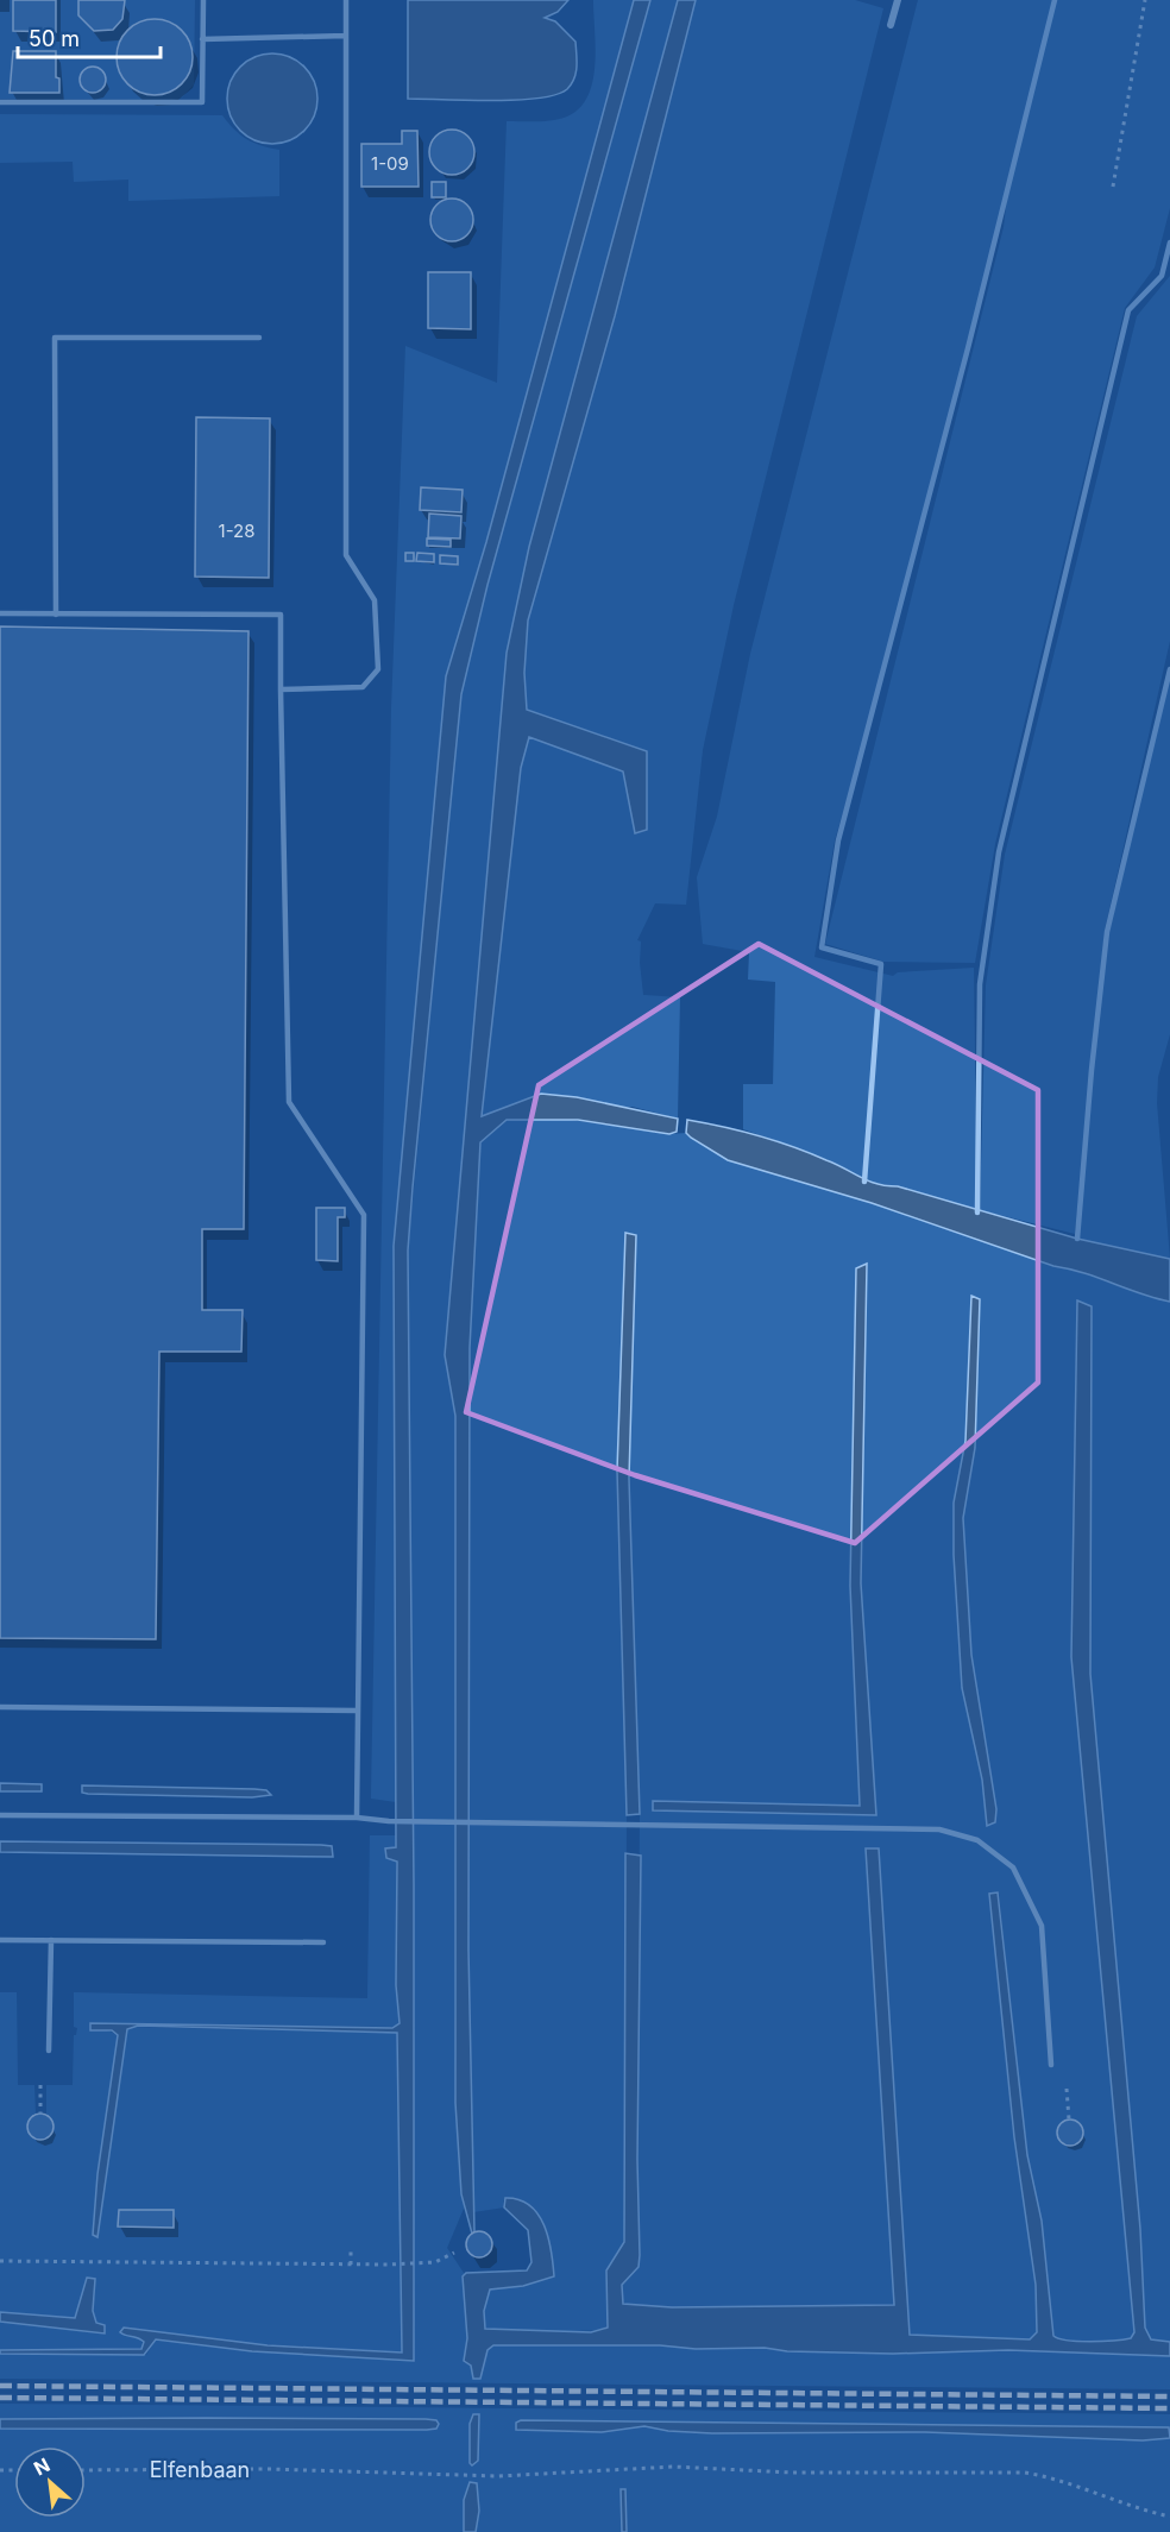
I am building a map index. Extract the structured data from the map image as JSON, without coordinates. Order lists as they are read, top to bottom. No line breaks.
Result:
{"parks":["Elfenbaan"],"house_numbers":["1-09","1-28"],"scale_bar":"50 m","north":"top left"}
